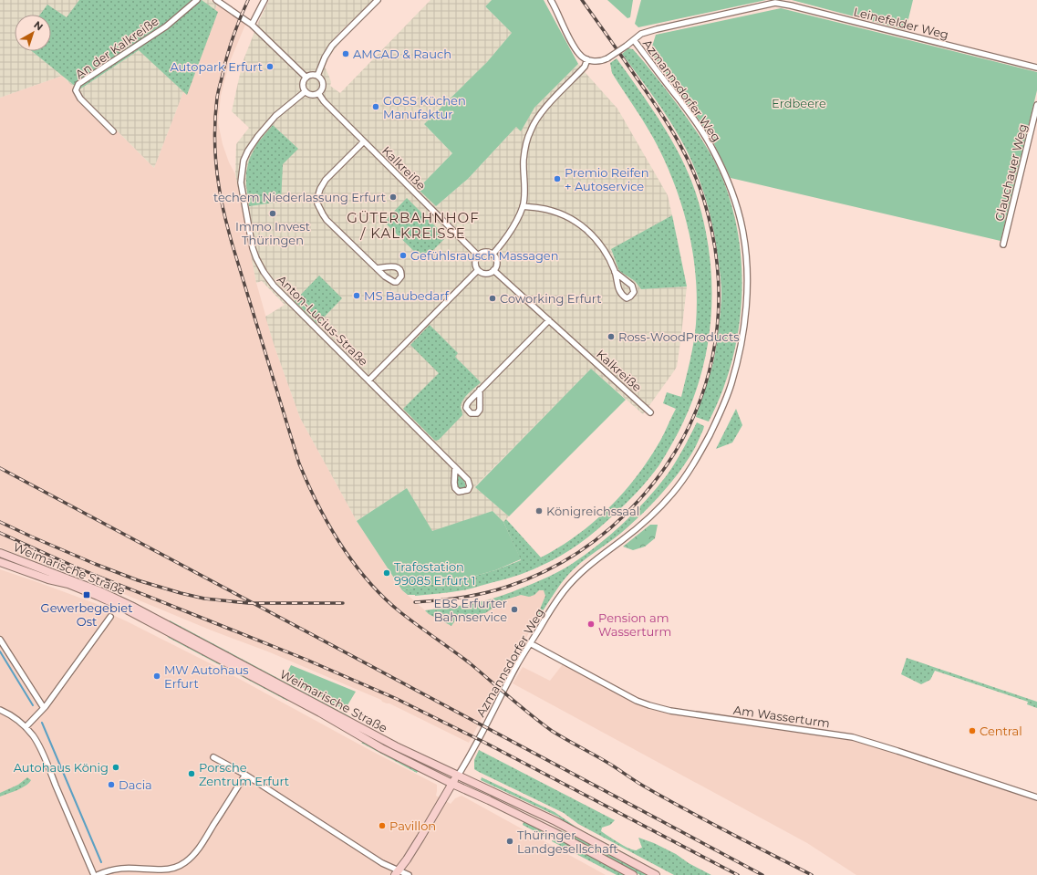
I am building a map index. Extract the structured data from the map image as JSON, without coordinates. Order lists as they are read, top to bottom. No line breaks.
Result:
{"streets":{"main road":["Weimarische Straße"],"street":["Leinefelder Weg","An der Kalkreiße","Azmannsdorfer Weg","Kalkreiße","Glauchauer Weg","Anton-Lucius-Straße","Am Wasserturm"]},"crossings":[["Leinefelder Weg","Azmannsdorfer Weg"],["Azmannsdorfer Weg","Weimarische Straße"],["Azmannsdorfer Weg","Am Wasserturm"],["Kalkreiße","Anton-Lucius-Straße"]],"districts":["GÜTERBAHNHOF / KALKREISSE"],"parks":["Erdbeere"],"places":{"other":["AMCAD & Rauch","Autopark Erfurt","GOSS Küchen Manufaktur","Premio Reifen + Autoservice","techem Niederlassung Erfurt","Immo Invest Thüringen","Gefühlsrausch Massagen","MS Baubedarf","Coworking Erfurt","Ross-WoodProducts","Königreichssaal","Trafostation 99085 Erfurt 1","EBS Erfurter Bahnservice","Pension am Wasserturm","MW Autohaus Erfurt","Central","Autohaus König","Porsche Zentrum Erfurt","Dacia","Pavillon","Thüringer Landgesellschaft"],"transit":["Gewerbegebiet Ost"]},"north":"top right"}
